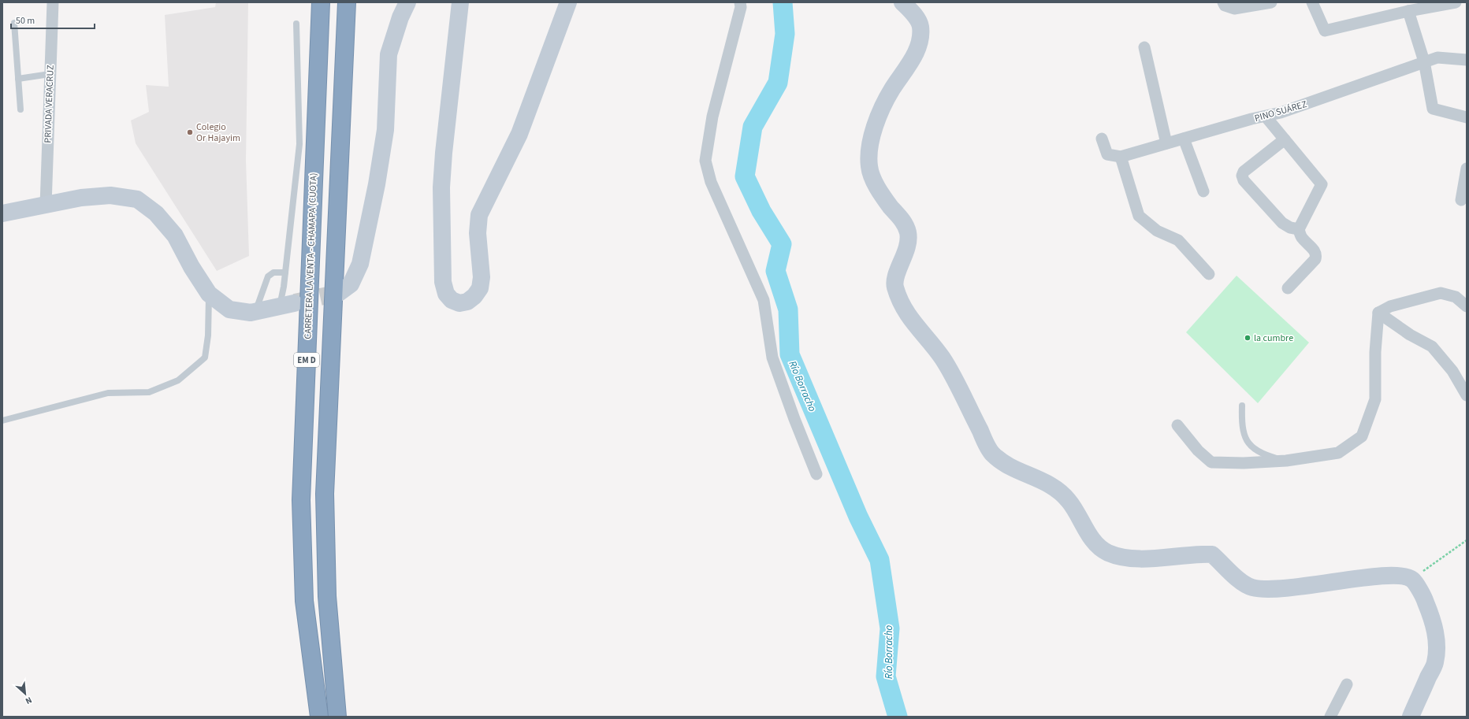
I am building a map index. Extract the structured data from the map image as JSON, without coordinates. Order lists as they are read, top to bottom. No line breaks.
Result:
{"streets":{"highway":["CARRETERA LA VENTA - CHAMAPA (CUOTA)","EM D"],"street":["PRIVADA VERACRUZ","PINO SUÁREZ"]},"water":["Río Borracho"],"places":["Colegio Or Hajayim","la cumbre"],"scale_bar":"50 m","north":"bottom right"}
